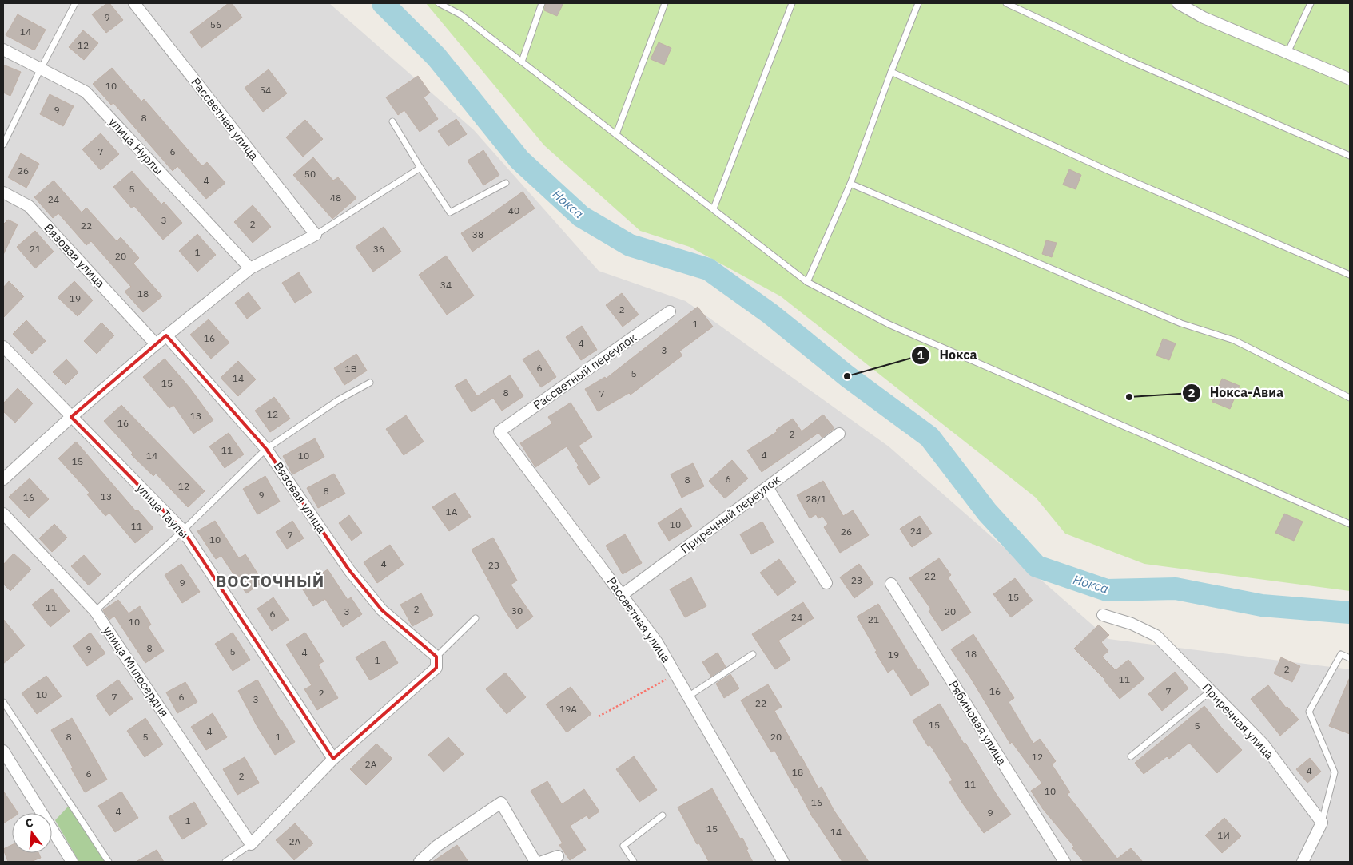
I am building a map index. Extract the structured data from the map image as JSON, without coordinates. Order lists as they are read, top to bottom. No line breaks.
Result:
{"streets":{"street":["Рассветная улица","улица Нурлы","Вязовая улица","Рассветный переулок","улица Таулы","Приречный переулок","улица Милосердия","Приречная улица","Рябиновая улица"]},"crossings":[["Рассветная улица","Рассветный переулок"],["Рассветная улица","Приречный переулок"]],"districts":["ВОСТОЧНЫЙ"],"water":["Нокса"],"places":["Нокса","Нокса-Авиа"],"house_numbers":["9","56","14","12","10","54","9","8","7","6","26","50","4","5","48","24","40","3","2","22","38","21","36","1","20","34","18","19","2","1","16","4","3","6","1В","5","14","15","8","7","12","13","16","2","11","4","14","10","15","6","8","12","8","9","13","16","28/1","1А","10","11","24","26","7","10","4","23","22","23","9","15","11","2","30","3","20","6","24","21","10","8","9","5","4","18","19","1","2","11","16","7","2","10","7","6","3","22","19А","15","5","4","8","5","1","20","12","2А","4","18","6","2","11","10","16","4","9","1","15","14","1И","2А"],"north":"top"}
